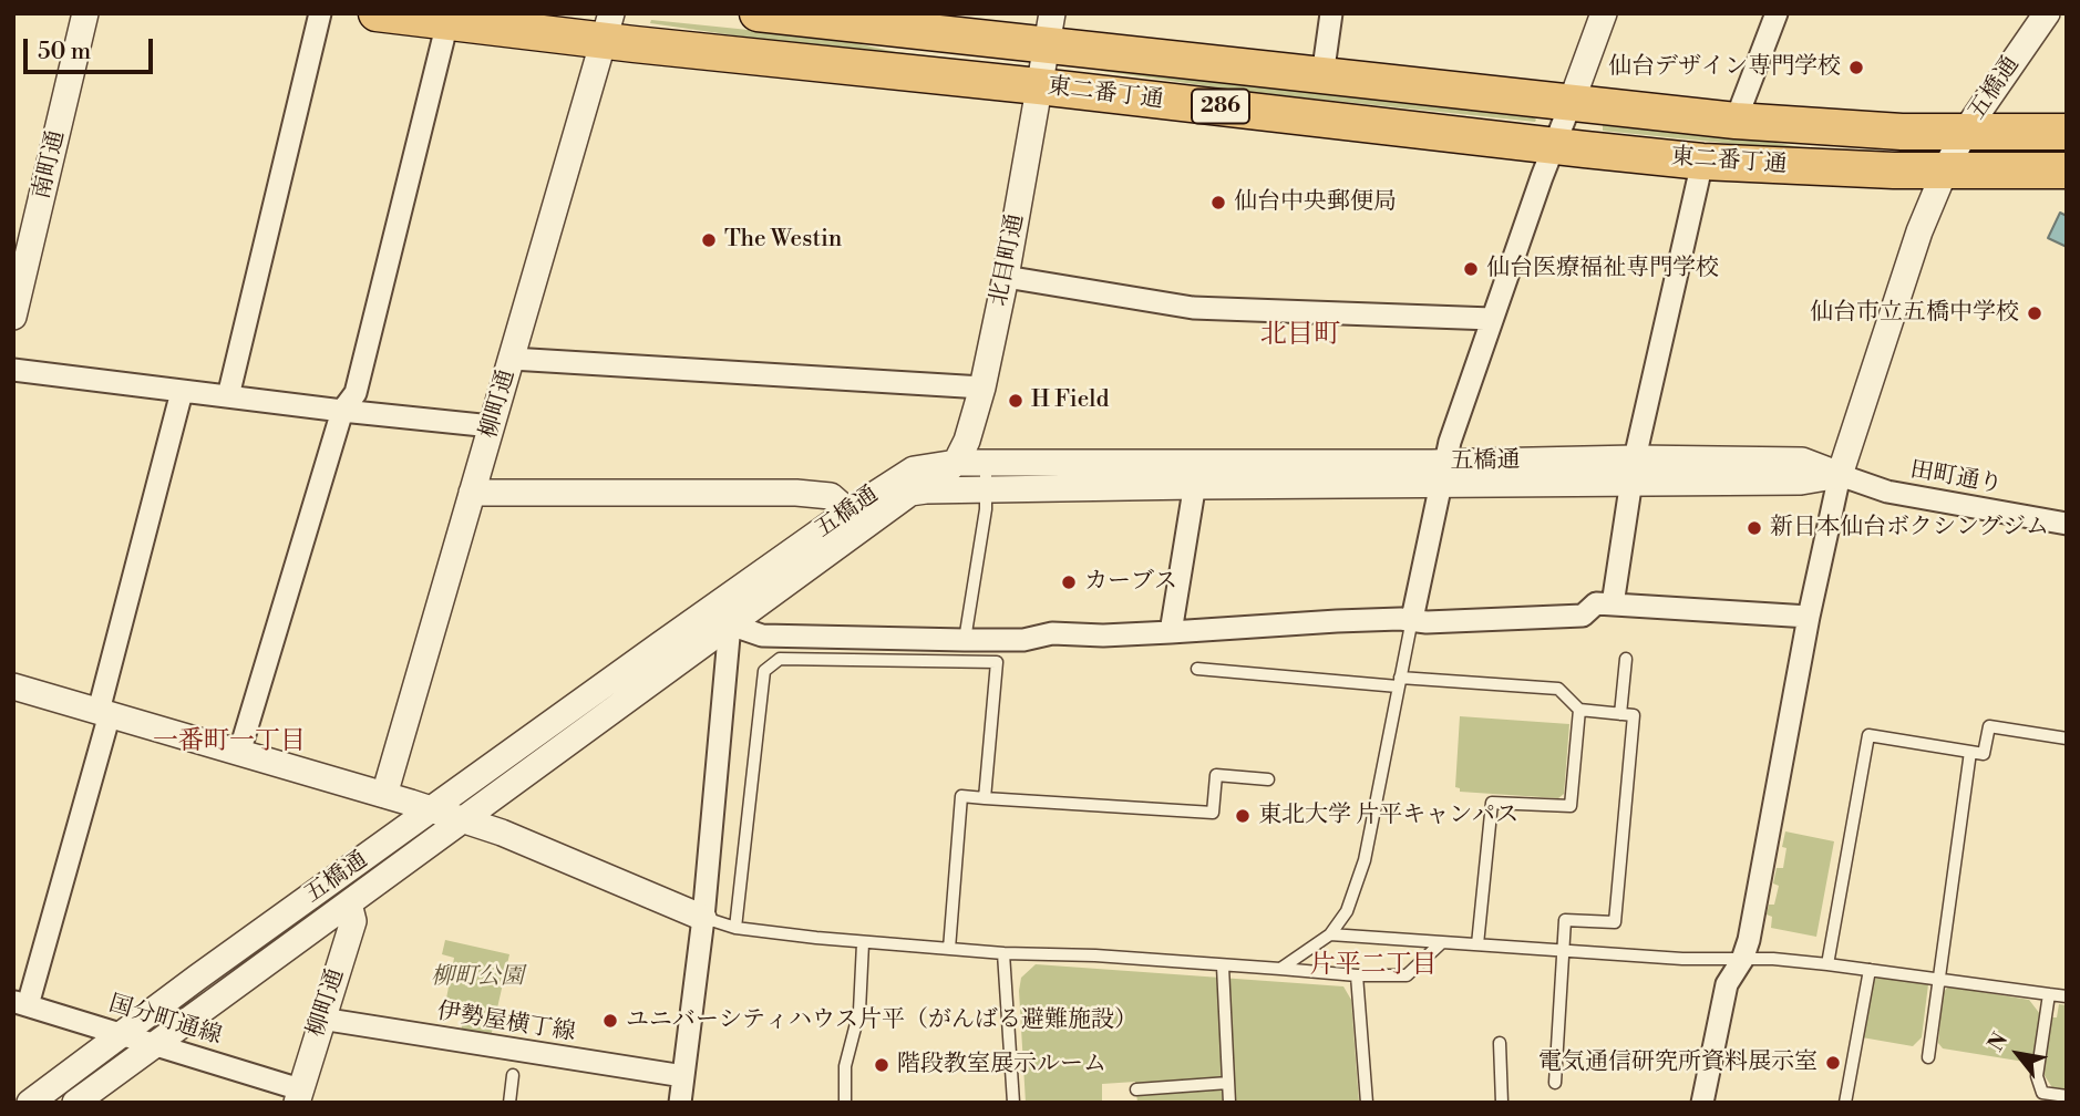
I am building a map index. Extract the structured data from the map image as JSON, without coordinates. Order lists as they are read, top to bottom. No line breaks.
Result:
{"streets":{"highway":["東二番丁通","286"],"street":["五橋通","南町通","北目町通","柳町通","田町通り","国分町通線","伊勢屋横丁線"]},"crossings":[["五橋通","東二番丁通"],["五橋通","北目町通"],["五橋通","柳町通"],["五橋通","田町通り"],["五橋通","国分町通線"],["東二番丁通","北目町通"],["東二番丁通","柳町通"],["柳町通","国分町通線"],["柳町通","伊勢屋横丁線"]],"districts":["北目町","一番町一丁目","片平二丁目"],"parks":["柳町公園"],"places":["仙台デザイン専門学校","仙台中央郵便局","The Westin","仙台医療福祉専門学校","仙台市立五橋中学校","H Field","新日本仙台ボクシングジム","カーブス","東北大学 片平キャンパス","ユニバーシティハウス片平（がんばる避難施設）","電気通信研究所資料展示室","階段教室展示ルーム"],"scale_bar":"50 m","north":"top left"}
